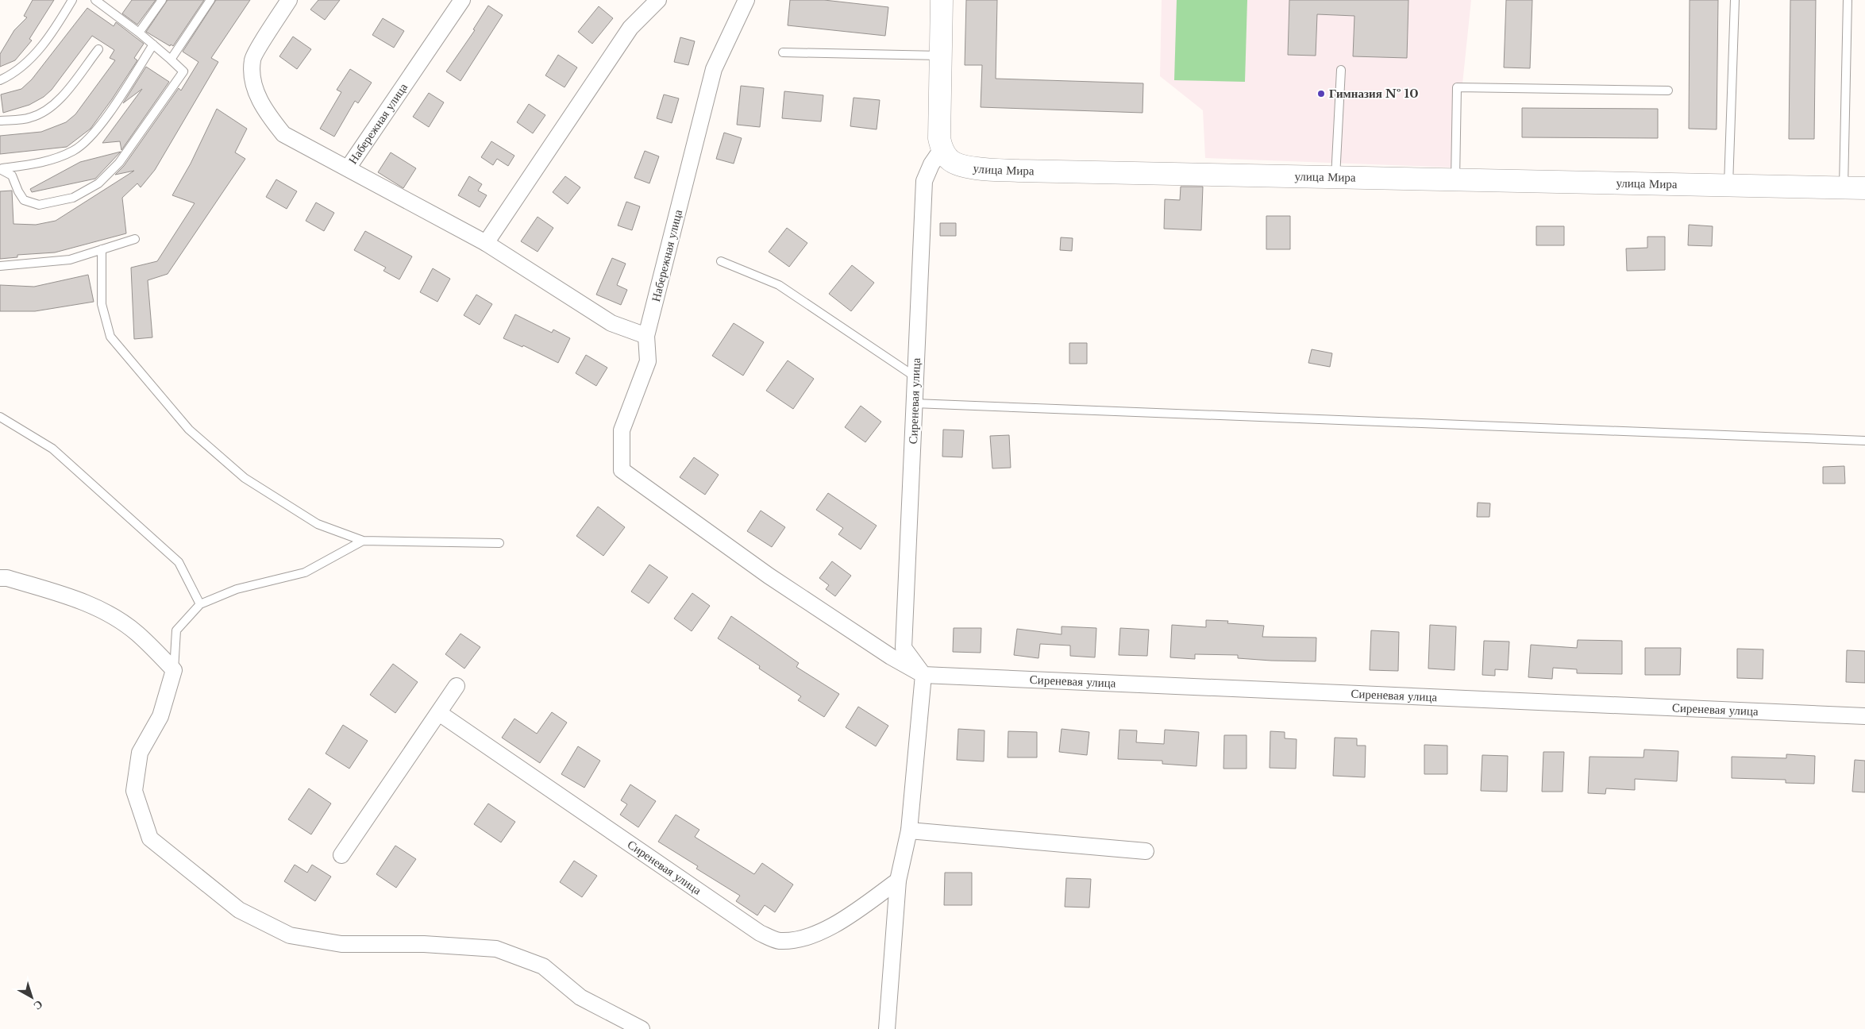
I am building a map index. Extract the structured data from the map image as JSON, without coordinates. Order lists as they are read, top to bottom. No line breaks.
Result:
{"streets":{"street":["Набережная улица","улица Мира","Сиреневая улица"]},"crossings":[["Набережная улица","Сиреневая улица"],["улица Мира","Сиреневая улица"]],"places":["Гимназия № 10"],"north":"bottom right"}
